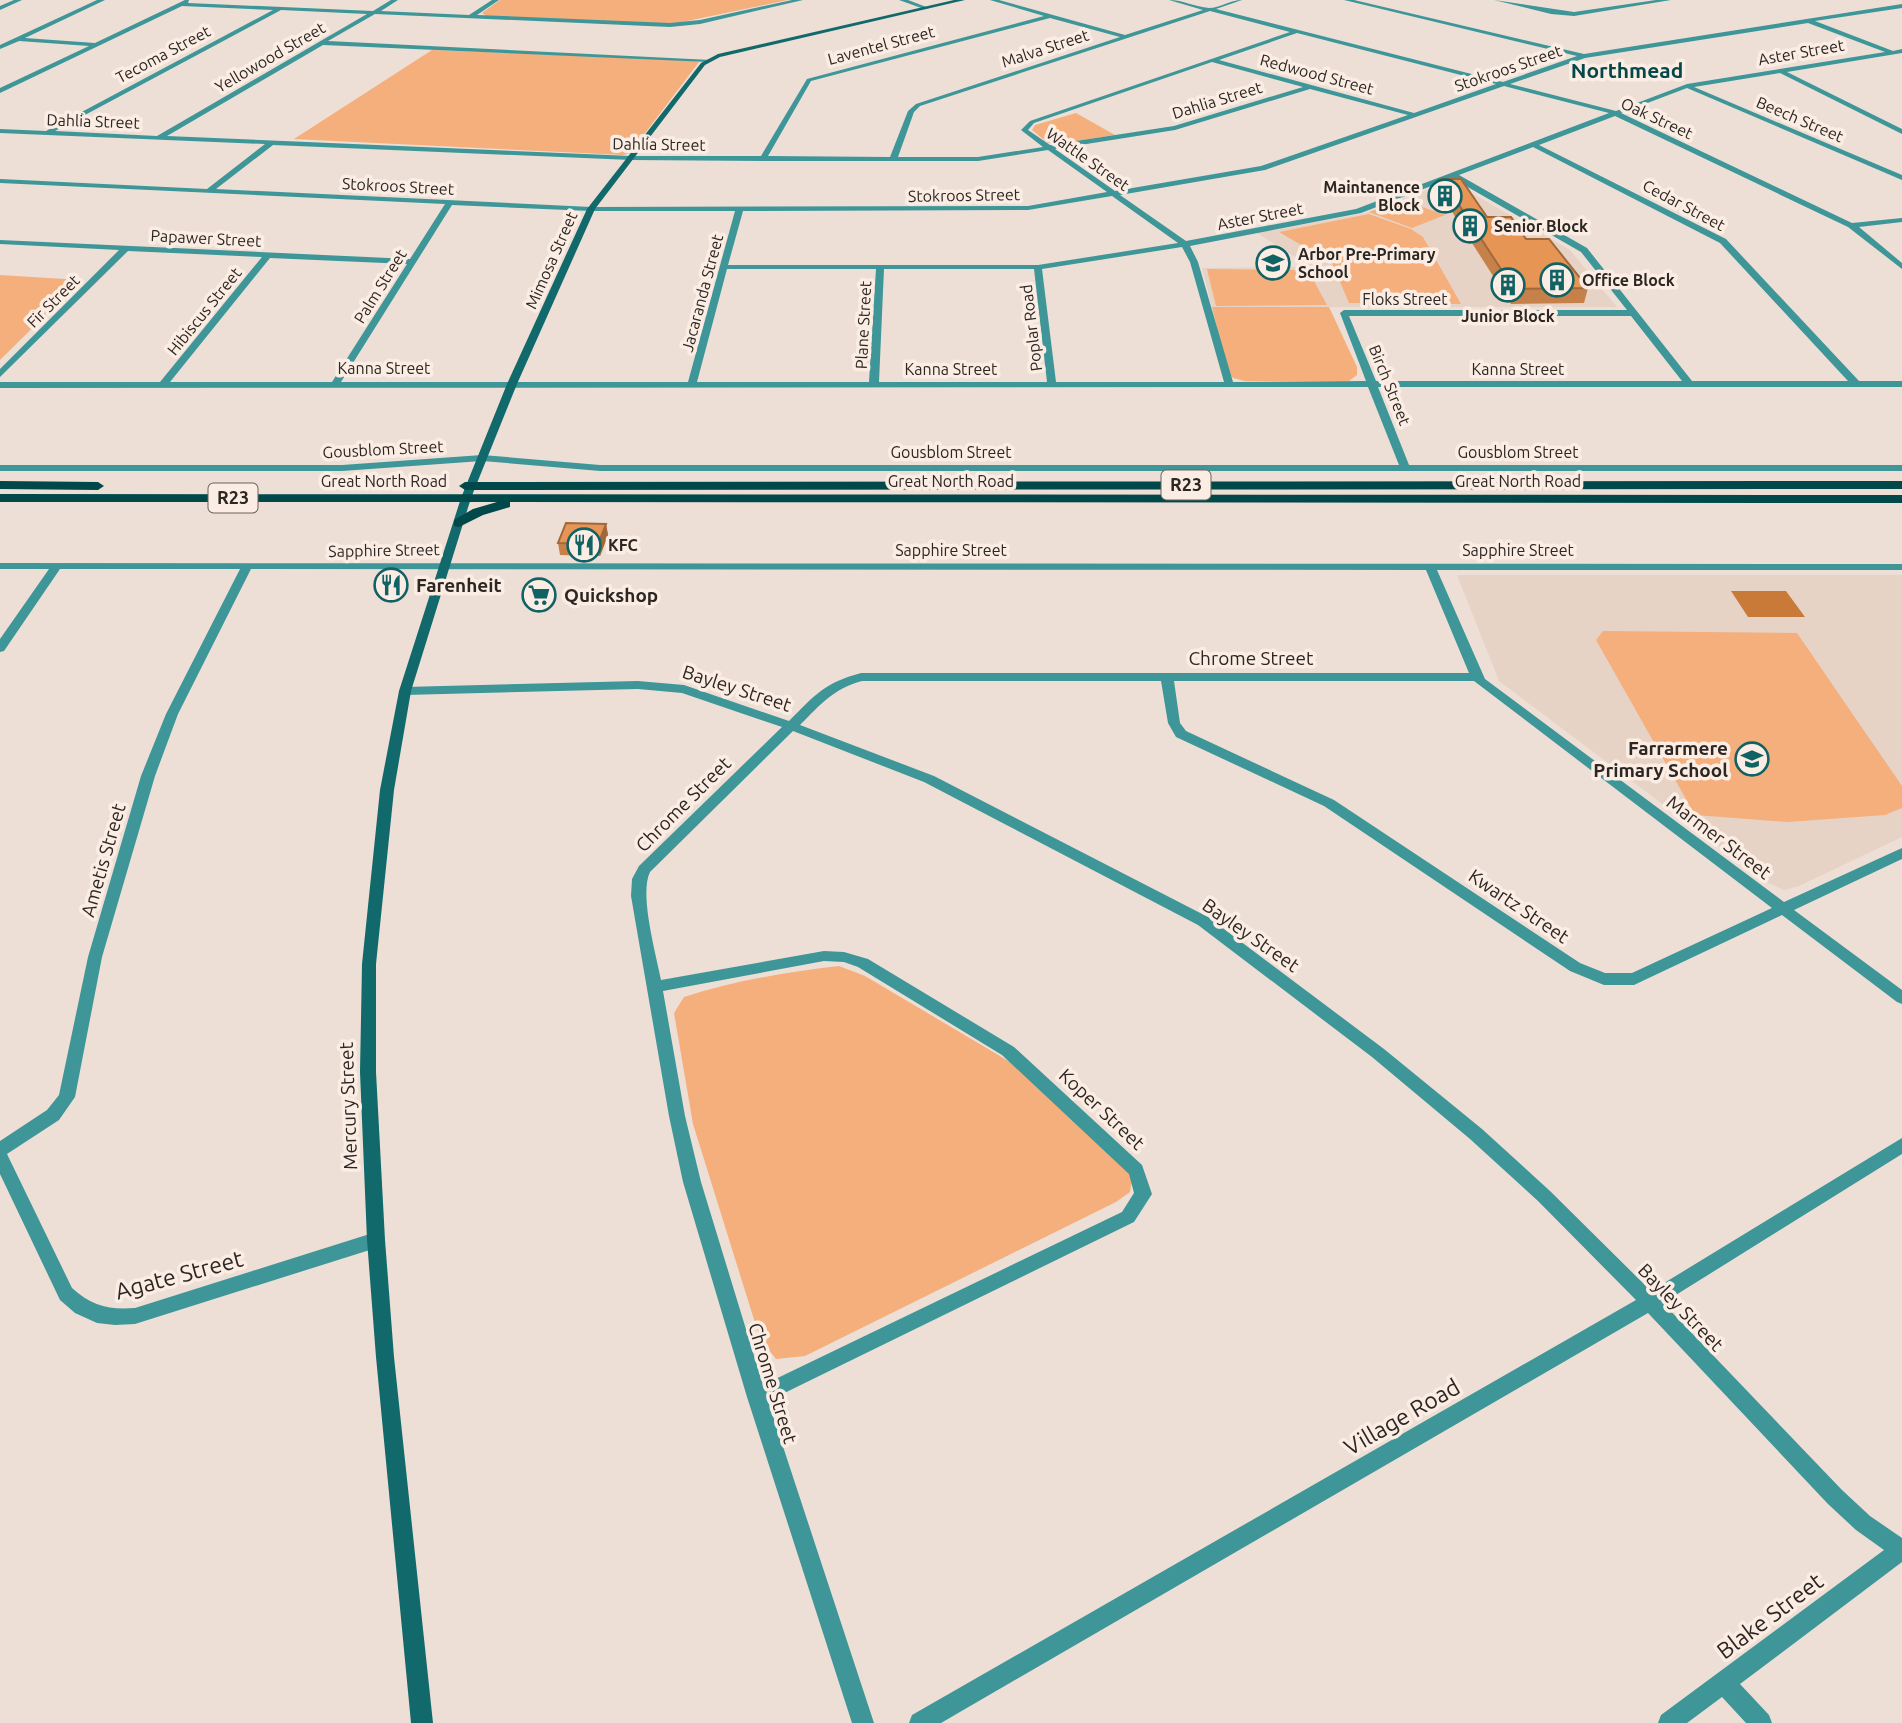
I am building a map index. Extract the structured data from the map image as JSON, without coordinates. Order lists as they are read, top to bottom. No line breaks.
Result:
{"streets":{"main road":["Great North Road","R23"],"street":["Laventel Street","Malva Street","Aster Street","Tecoma Street","Yellowood Street","Stokroos Street","Redwood Street","Dahlia Street","Oak Street","Beech Street","Wattle Street","Cedar Street","Papawer Street","Mimosa Street","Palm Street","Jacaranda Street","Floks Street","Fir Street","Hibiscus Street","Plane Street","Poplar Road","Kanna Street","Birch Street","Gousblom Street","Sapphire Street","Chrome Street","Bayley Street","Marmer Street","Ametis Street","Kwartz Street","Mercury Street","Koper Street","Agate Street","Village Road","Blake Street"]},"crossings":[["Laventel Street","Dahlia Street"],["Malva Street","Dahlia Street"],["Malva Street","Oak Street"],["Aster Street","Oak Street"],["Aster Street","Beech Street"],["Aster Street","Wattle Street"],["Aster Street","Cedar Street"],["Aster Street","Jacaranda Street"],["Aster Street","Plane Street"],["Aster Street","Poplar Road"],["Tecoma Street","Dahlia Street"],["Yellowood Street","Dahlia Street"],["Stokroos Street","Redwood Street"],["Stokroos Street","Oak Street"],["Stokroos Street","Wattle Street"],["Stokroos Street","Mimosa Street"],["Stokroos Street","Palm Street"],["Stokroos Street","Jacaranda Street"],["Redwood Street","Dahlia Street"],["Redwood Street","Wattle Street"],["Dahlia Street","Wattle Street"],["Dahlia Street","Mimosa Street"],["Oak Street","Wattle Street"],["Cedar Street","Kanna Street"],["Papawer Street","Palm Street"],["Papawer Street","Fir Street"],["Papawer Street","Hibiscus Street"],["Mimosa Street","Kanna Street"],["Mimosa Street","Gousblom Street"],["Mimosa Street","Great North Road"],["Mimosa Street","Mercury Street"],["Palm Street","Kanna Street"],["Jacaranda Street","Kanna Street"],["Floks Street","Birch Street"],["Hibiscus Street","Kanna Street"],["Plane Street","Kanna Street"],["Poplar Road","Kanna Street"],["Kanna Street","Birch Street"],["Birch Street","Gousblom Street"],["Great North Road","Mercury Street"],["Sapphire Street","Marmer Street"],["Sapphire Street","Ametis Street"],["Sapphire Street","Mercury Street"],["Chrome Street","Bayley Street"],["Chrome Street","Marmer Street"],["Chrome Street","Kwartz Street"],["Chrome Street","Koper Street"],["Bayley Street","Mercury Street"],["Bayley Street","Village Road"],["Bayley Street","Blake Street"],["Marmer Street","Kwartz Street"],["Mercury Street","Agate Street"]],"districts":["Northmead"],"places":{"building":["Maintanence Block","Senior Block","Office Block","Junior Block"],"school or university":["Arbor Pre-Primary School","Farrarmere Primary School"],"restaurant":["KFC","Farenheit"],"supermarket":["Quickshop"]}}
